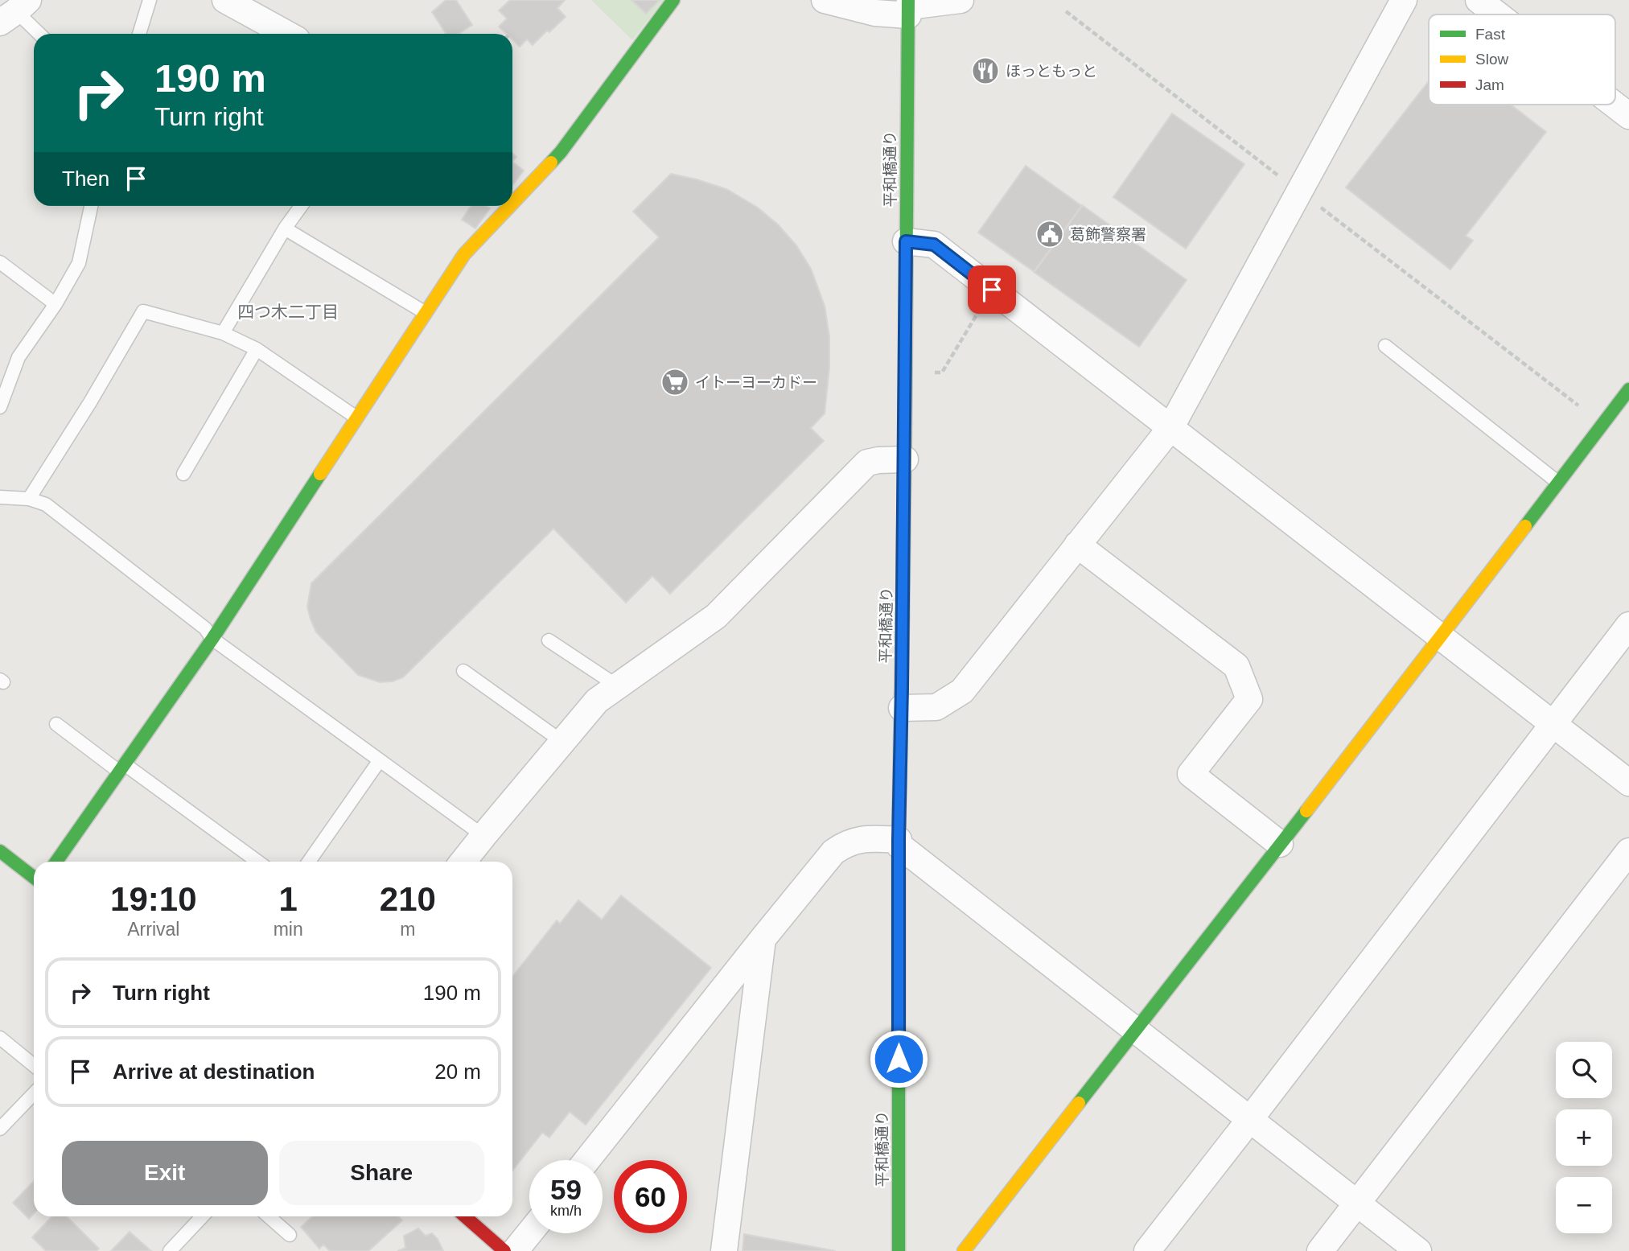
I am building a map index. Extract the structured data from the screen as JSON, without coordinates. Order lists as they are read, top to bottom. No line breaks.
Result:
{"streets":{"street":["平和橋通り"]},"districts":["四つ木二丁目"],"places":{"restaurant":["ほっともっと"],"public building":["葛飾警察署"],"supermarket":["イトーヨーカドー"]},"legend":["Fast","Slow","Jam"],"page":{"turn":["190 m","Turn right"],"then":"Then","eta":["19:10","Arrival","1","min","210","m"],"list":[{"name":"Turn right","value":"190 m"},{"name":"Arrive at destination","value":"20 m"}],"map_buttons":["+","−"],"buttons":["Exit","Share"],"speed":"59 km/h","limit":"60"}}
